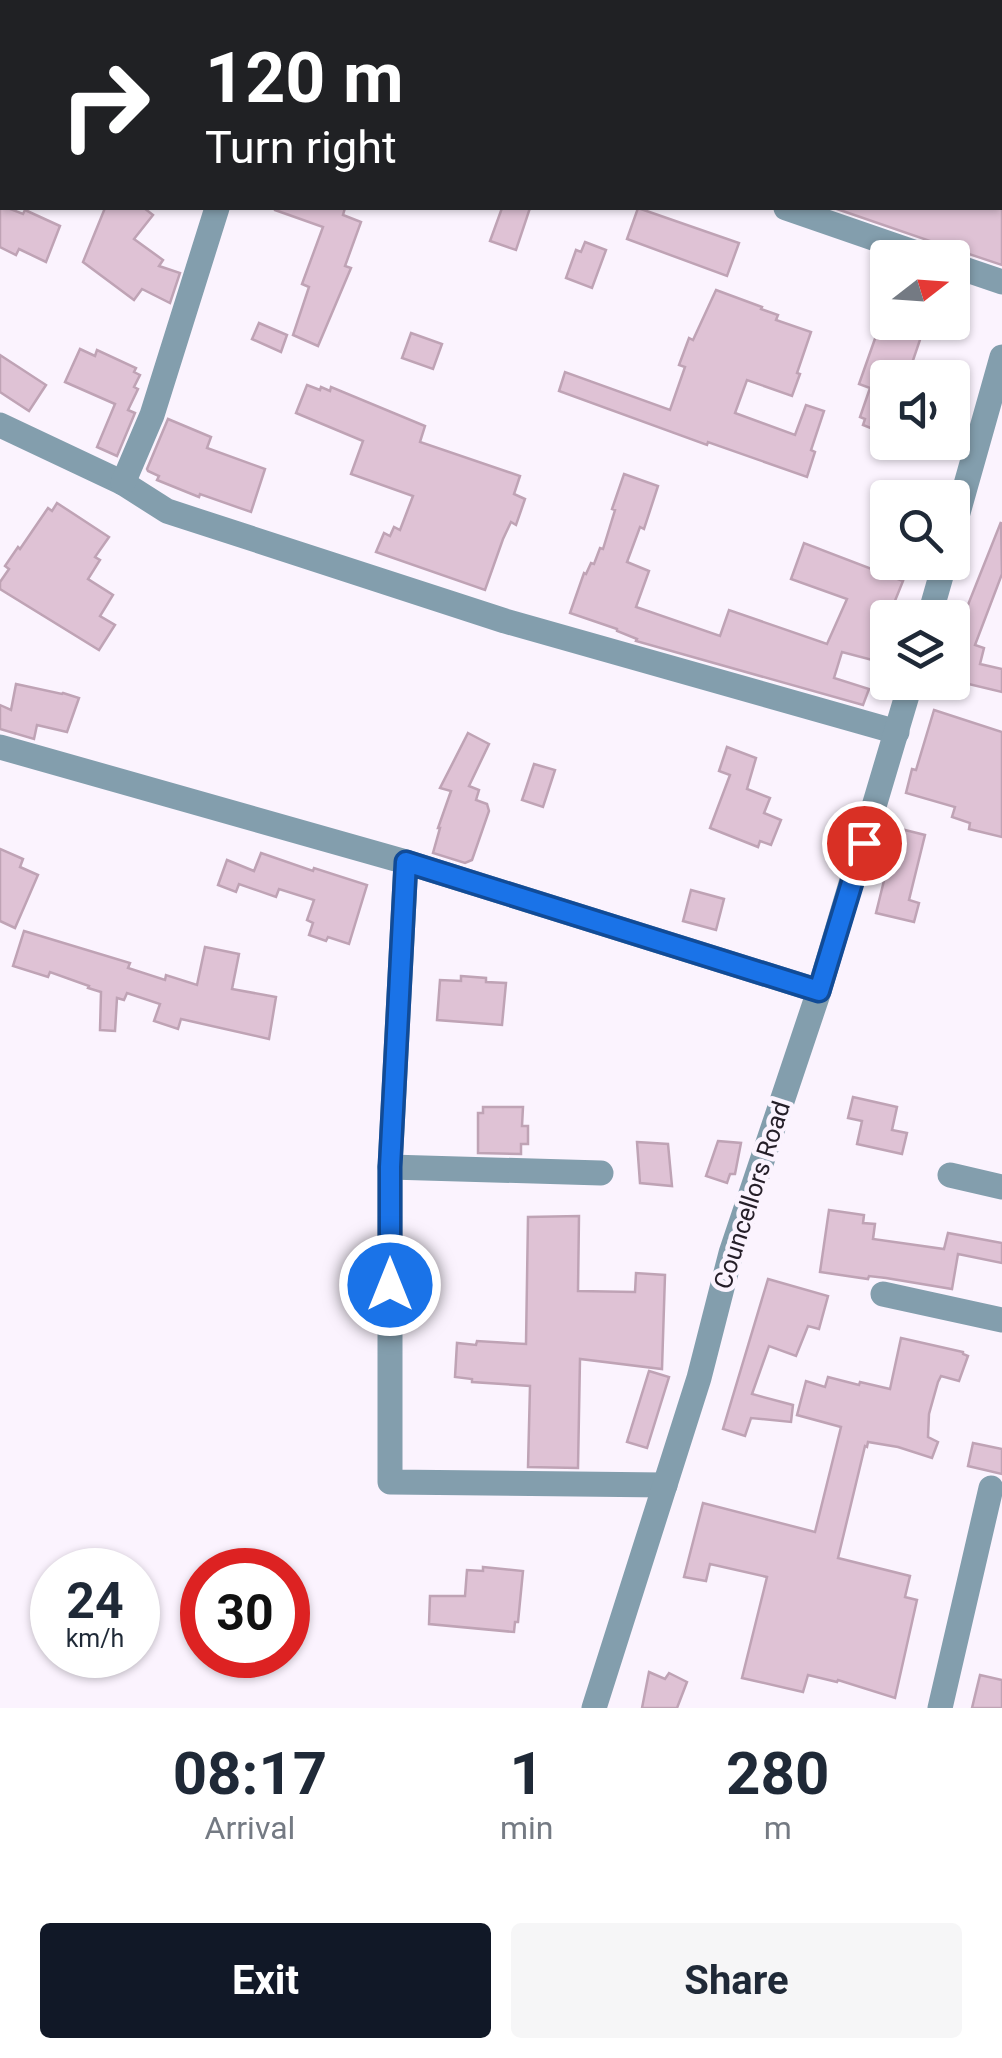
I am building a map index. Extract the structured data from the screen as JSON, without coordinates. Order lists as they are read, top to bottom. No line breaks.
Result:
{"streets":{"street":["Councellors Road"]},"north":"right","page":{"turn":["120 m","Turn right"],"speed":"24 km/h","limit":"30","eta":["08:17","Arrival","1","min","280","m"],"buttons":["Exit","Share"]}}
